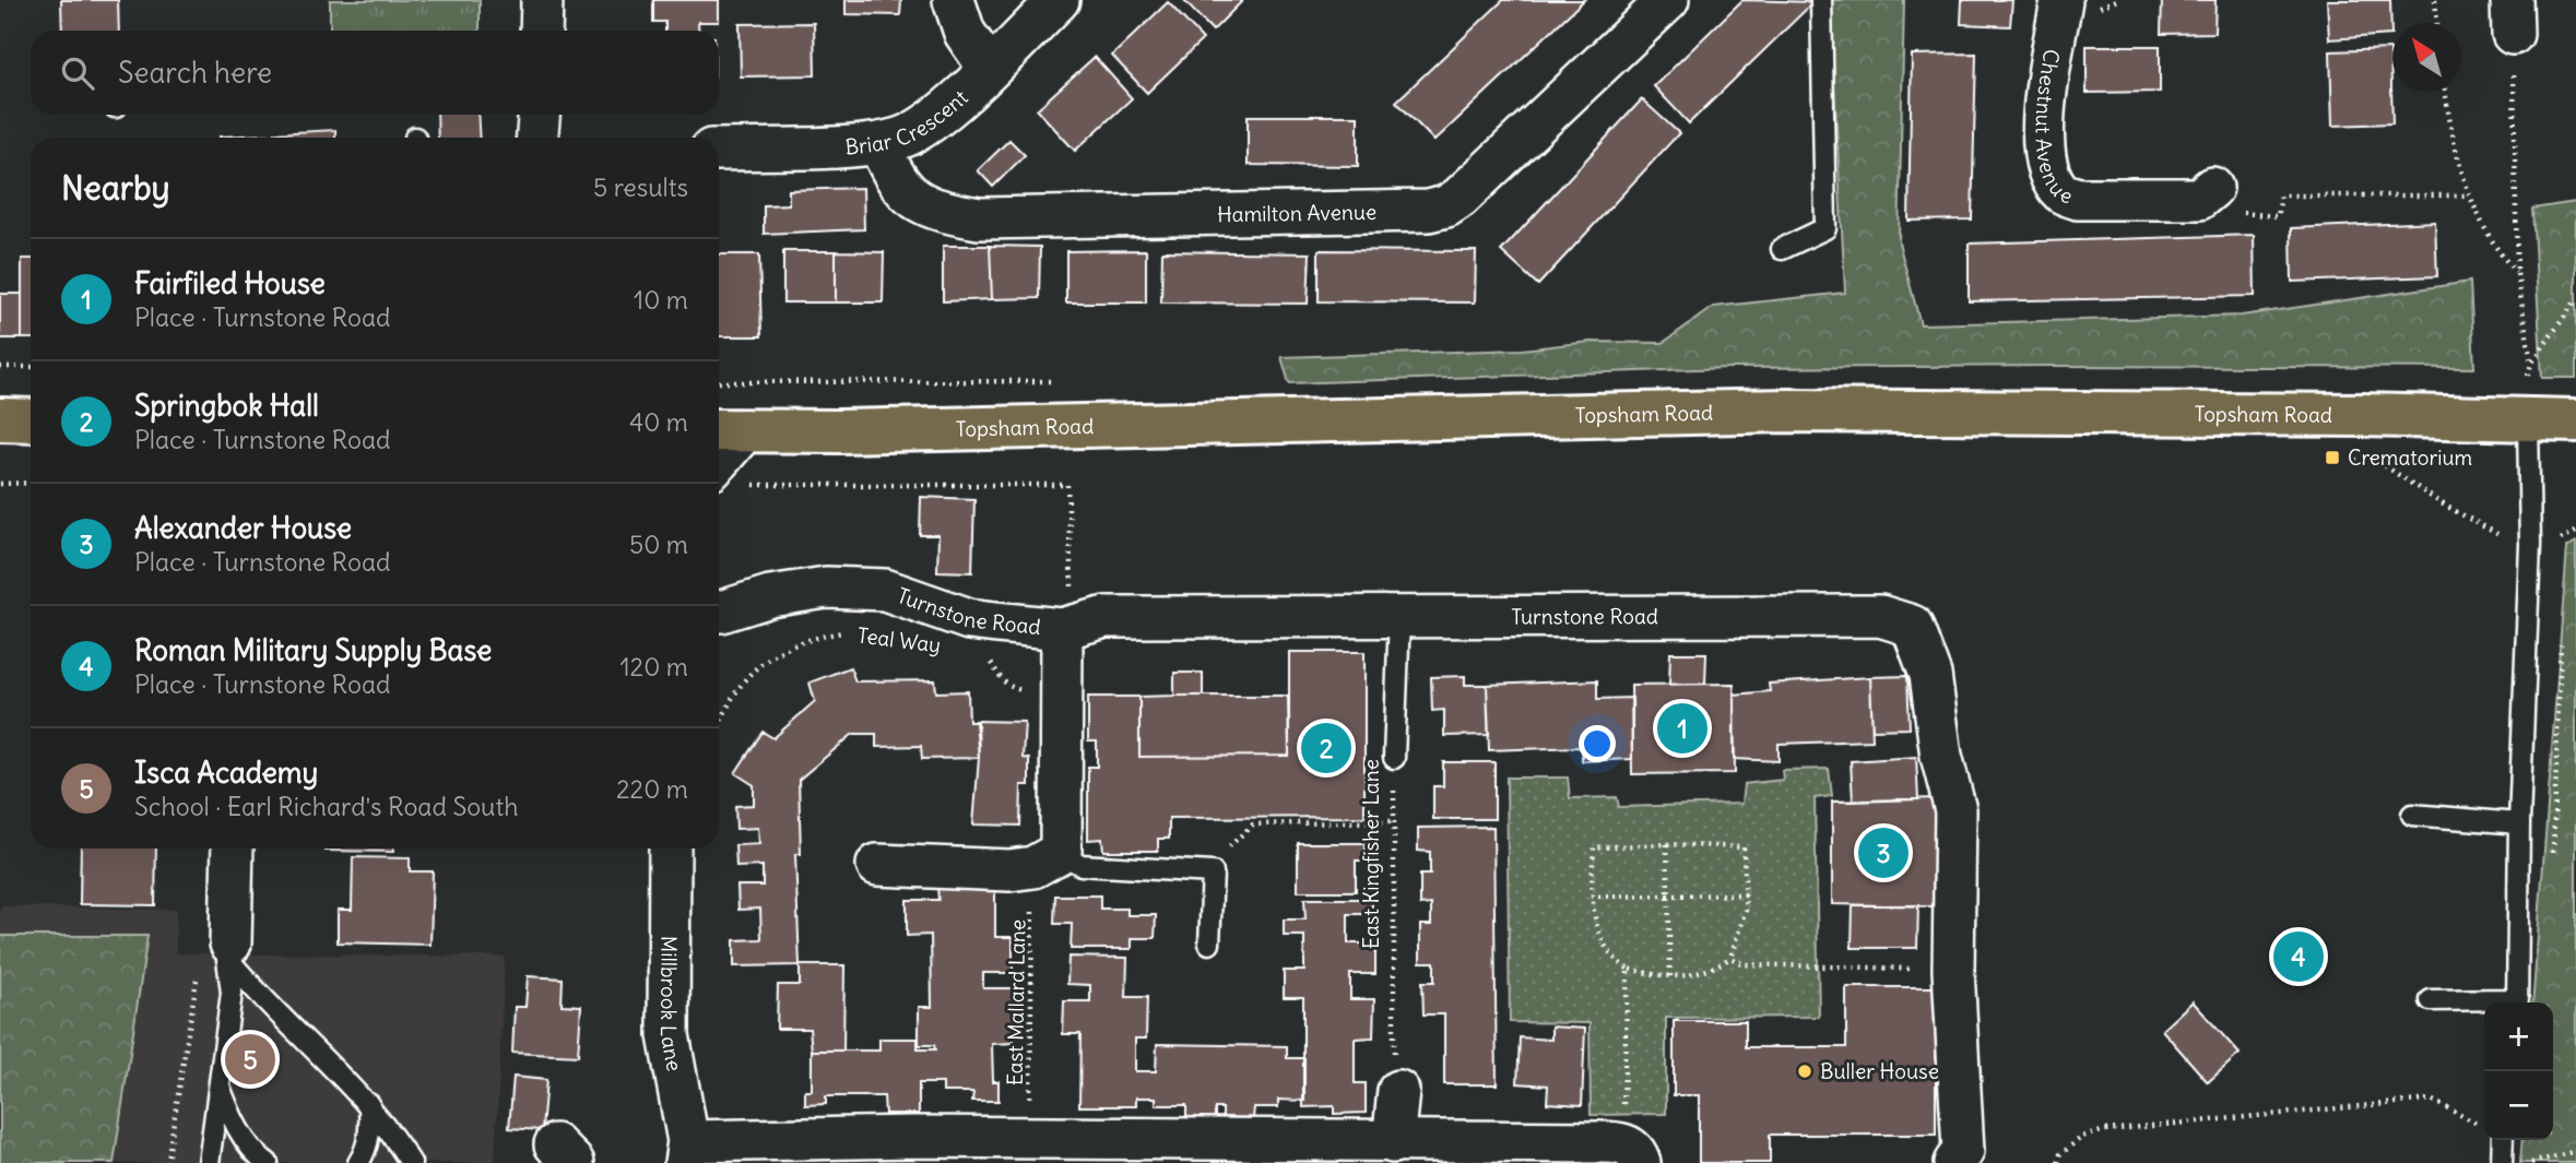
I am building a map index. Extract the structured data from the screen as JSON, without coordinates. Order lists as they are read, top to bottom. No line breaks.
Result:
{"streets":{"main road":["Topsham Road"],"street":["Briar Crescent","Chestnut Avenue","Hamilton Avenue","Turnstone Road","Millbrook Lane"],"lane":["East Kingfisher Lane"],"path":["Teal Way","East Mallard Lane"]},"crossings":[["Briar Crescent","Hamilton Avenue"],["Turnstone Road","East Kingfisher Lane"]],"places":{"transit":["Crematorium"],"other":["Buller House"]},"north":"top left","page":{"search":"Search here","heading":["Nearby","5 results"],"list":[{"mark":"1","name":"Fairfiled House","note":"Place · Turnstone Road","value":"10 m"},{"mark":"2","name":"Springbok Hall","note":"Place · Turnstone Road","value":"40 m"},{"mark":"3","name":"Alexander House","note":"Place · Turnstone Road","value":"50 m"},{"mark":"4","name":"Roman Military Supply Base","note":"Place · Turnstone Road","value":"120 m"},{"mark":"5","name":"Isca Academy","note":"School · Earl Richard's Road South","value":"220 m"}],"pins":["1","2","3","4","5"],"map_buttons":["+","−"]}}
